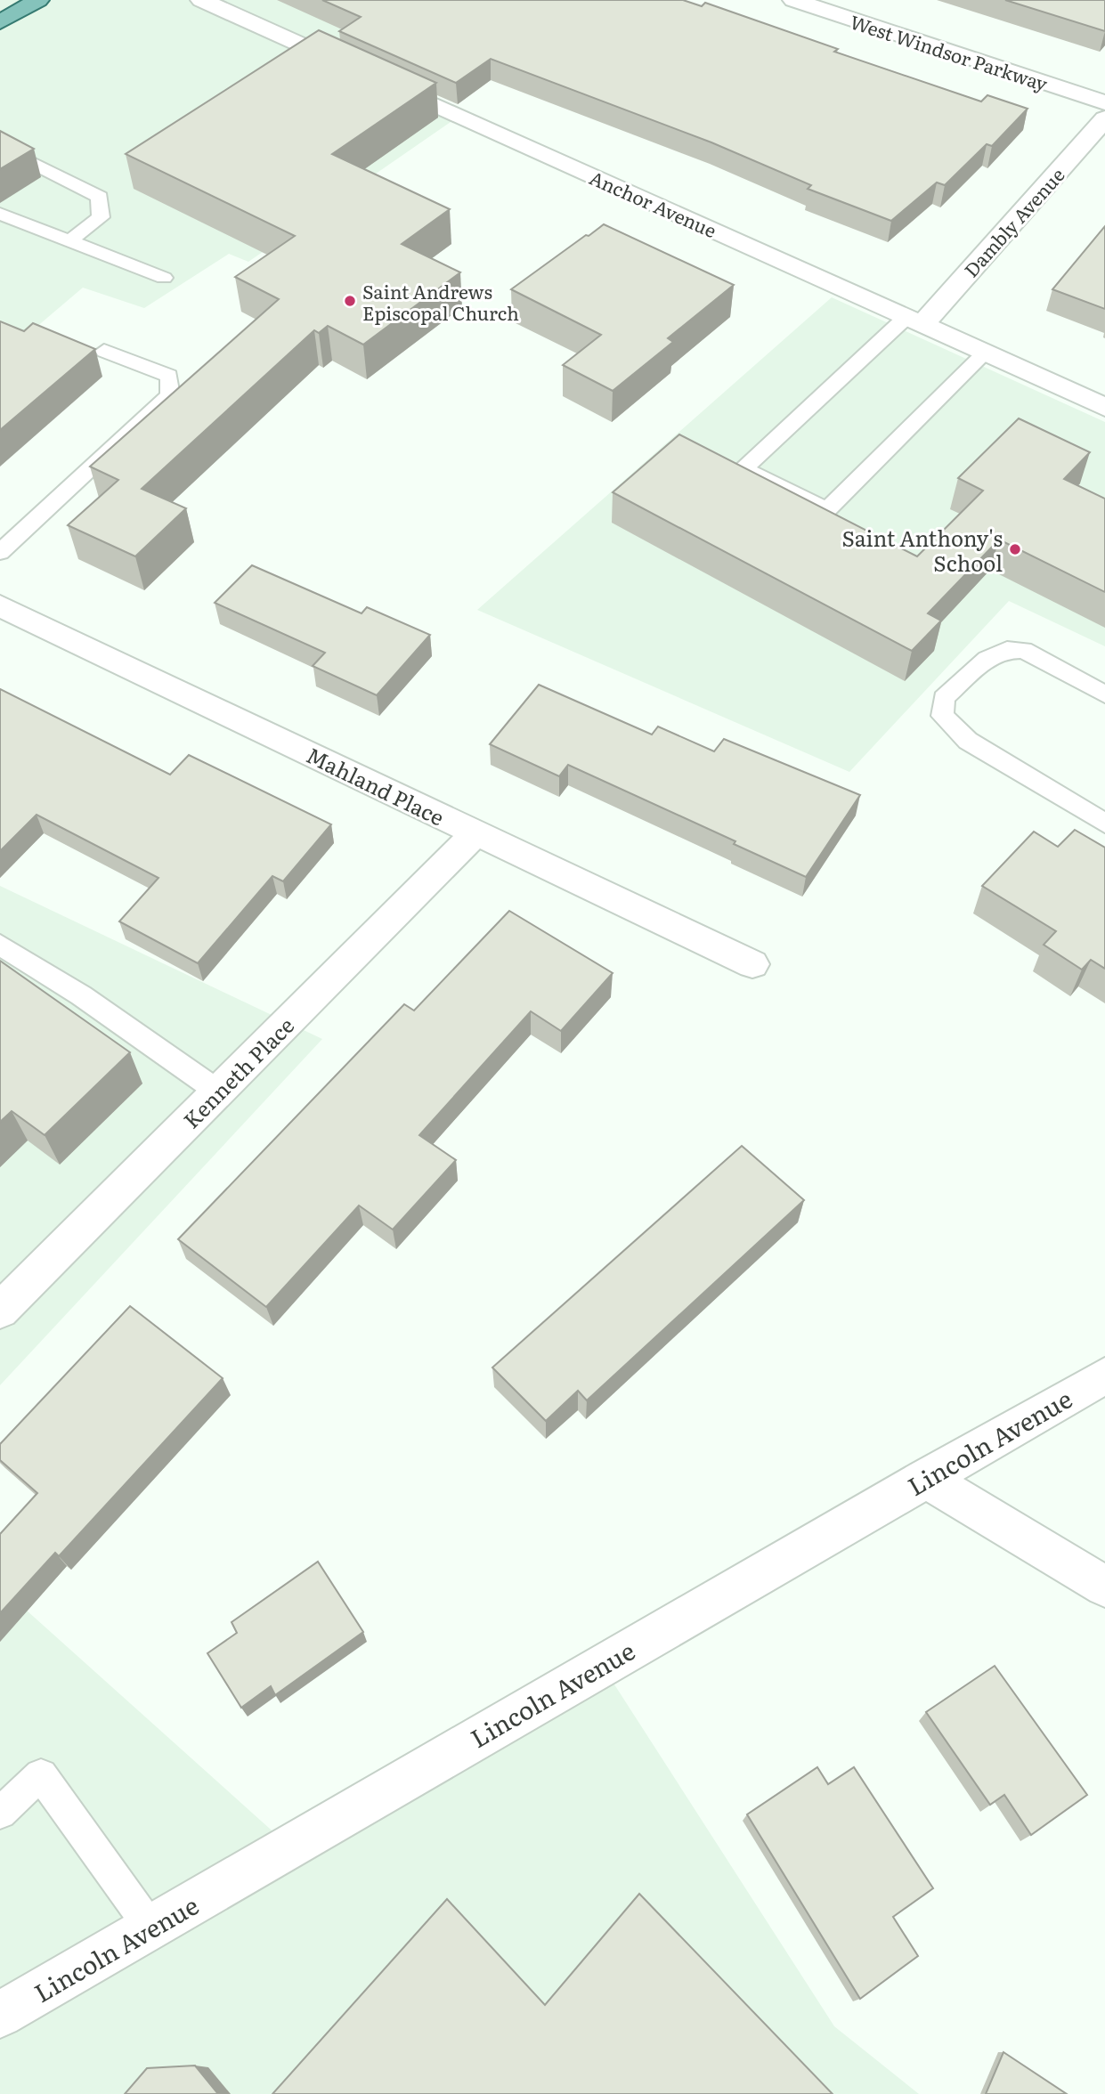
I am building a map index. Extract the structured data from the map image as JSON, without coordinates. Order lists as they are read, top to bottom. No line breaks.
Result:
{"streets":{"street":["West Windsor Parkway","Anchor Avenue","Dambly Avenue","Mahland Place","Kenneth Place","Lincoln Avenue"]},"crossings":[["Anchor Avenue","Dambly Avenue"],["Mahland Place","Kenneth Place"]],"places":["Saint Andrews Episcopal Church","Saint Anthony's School"]}
